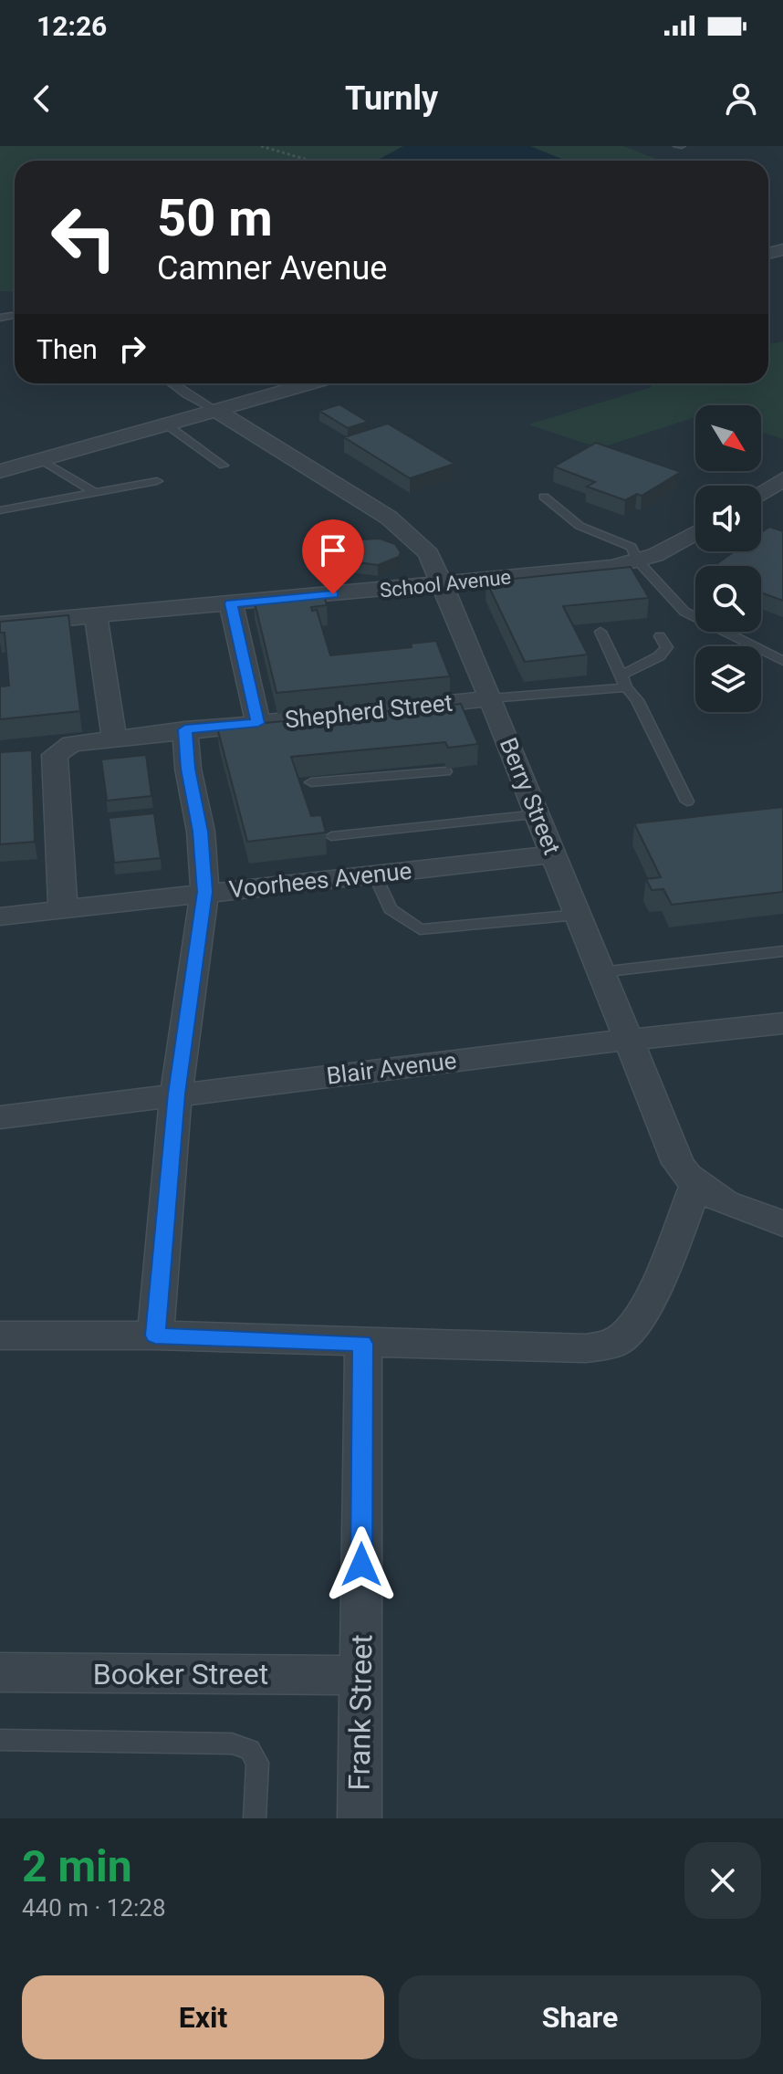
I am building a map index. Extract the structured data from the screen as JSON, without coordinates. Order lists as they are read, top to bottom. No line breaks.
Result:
{"streets":{"street":["School Avenue","Shepherd Street","Berry Street","Voorhees Avenue","Blair Avenue","Booker Street","Frank Street"]},"crossings":[["School Avenue","Berry Street"],["Shepherd Street","Berry Street"],["Shepherd Street","Voorhees Avenue"],["Berry Street","Voorhees Avenue"],["Berry Street","Blair Avenue"],["Booker Street","Frank Street"]],"north":"bottom right","page":{"status":"12:26","header":"Turnly","turn":["50 m","Camner Avenue"],"then":"Then","heading":["2 min","440 m · 12:28"],"buttons":["Exit","Share"]}}
